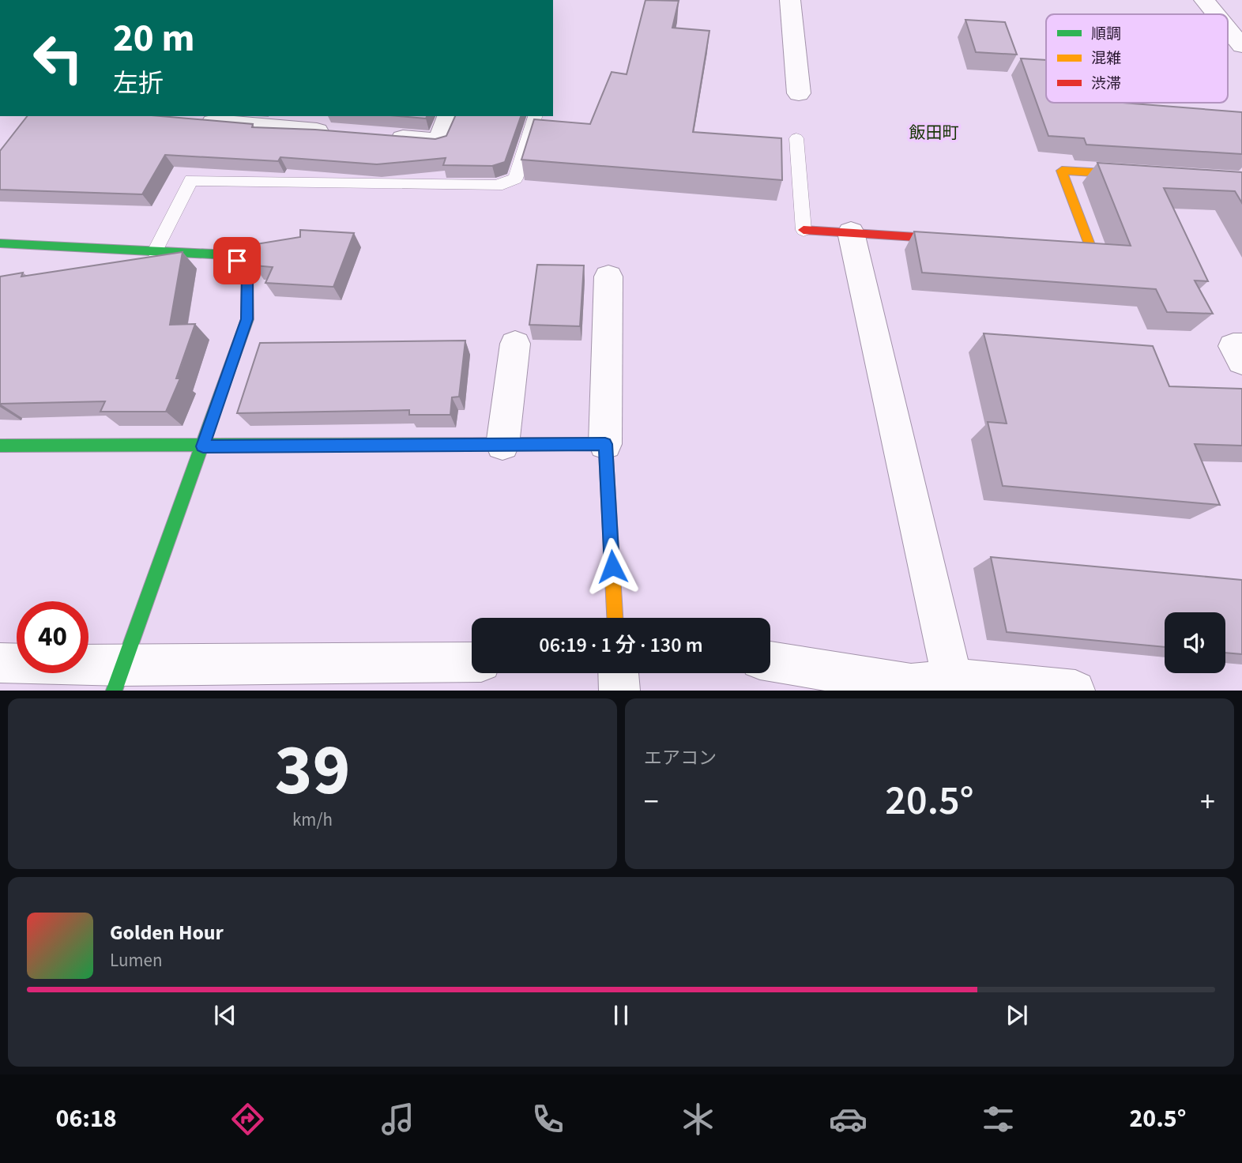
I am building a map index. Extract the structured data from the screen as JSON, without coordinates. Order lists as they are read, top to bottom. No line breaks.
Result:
{"districts":["飯田町"],"legend":["順調","混雑","渋滞"],"page":{"turn":["20 m","左折"],"limit":"40","trip":"06:19 · 1 分 · 130 m","tile":[["39","km/h"],"エアコン"],"heat":["−","20.5°","+"],"song":["Golden Hour","Lumen"],"tabs":["06:18","20.5°"]}}
